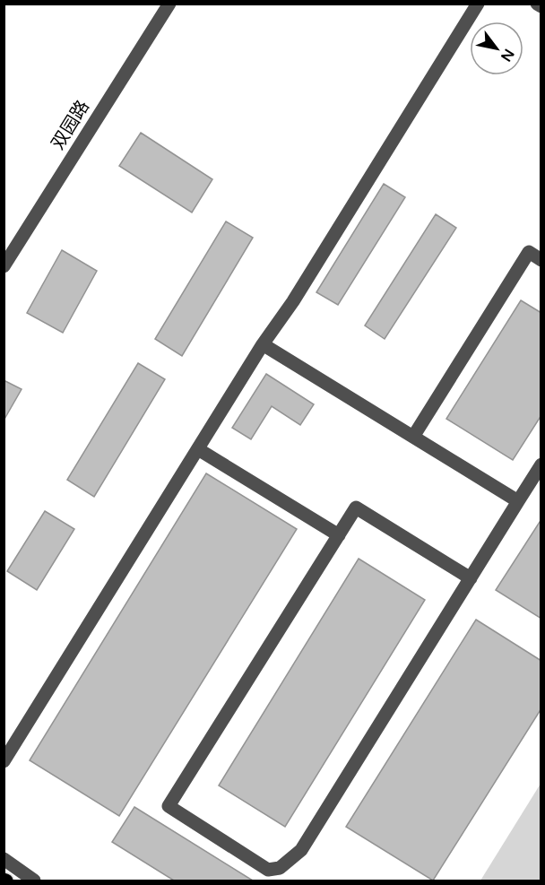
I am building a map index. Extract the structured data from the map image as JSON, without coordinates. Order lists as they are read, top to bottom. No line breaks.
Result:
{"streets":{"street":["双园路"]},"north":"bottom right"}
